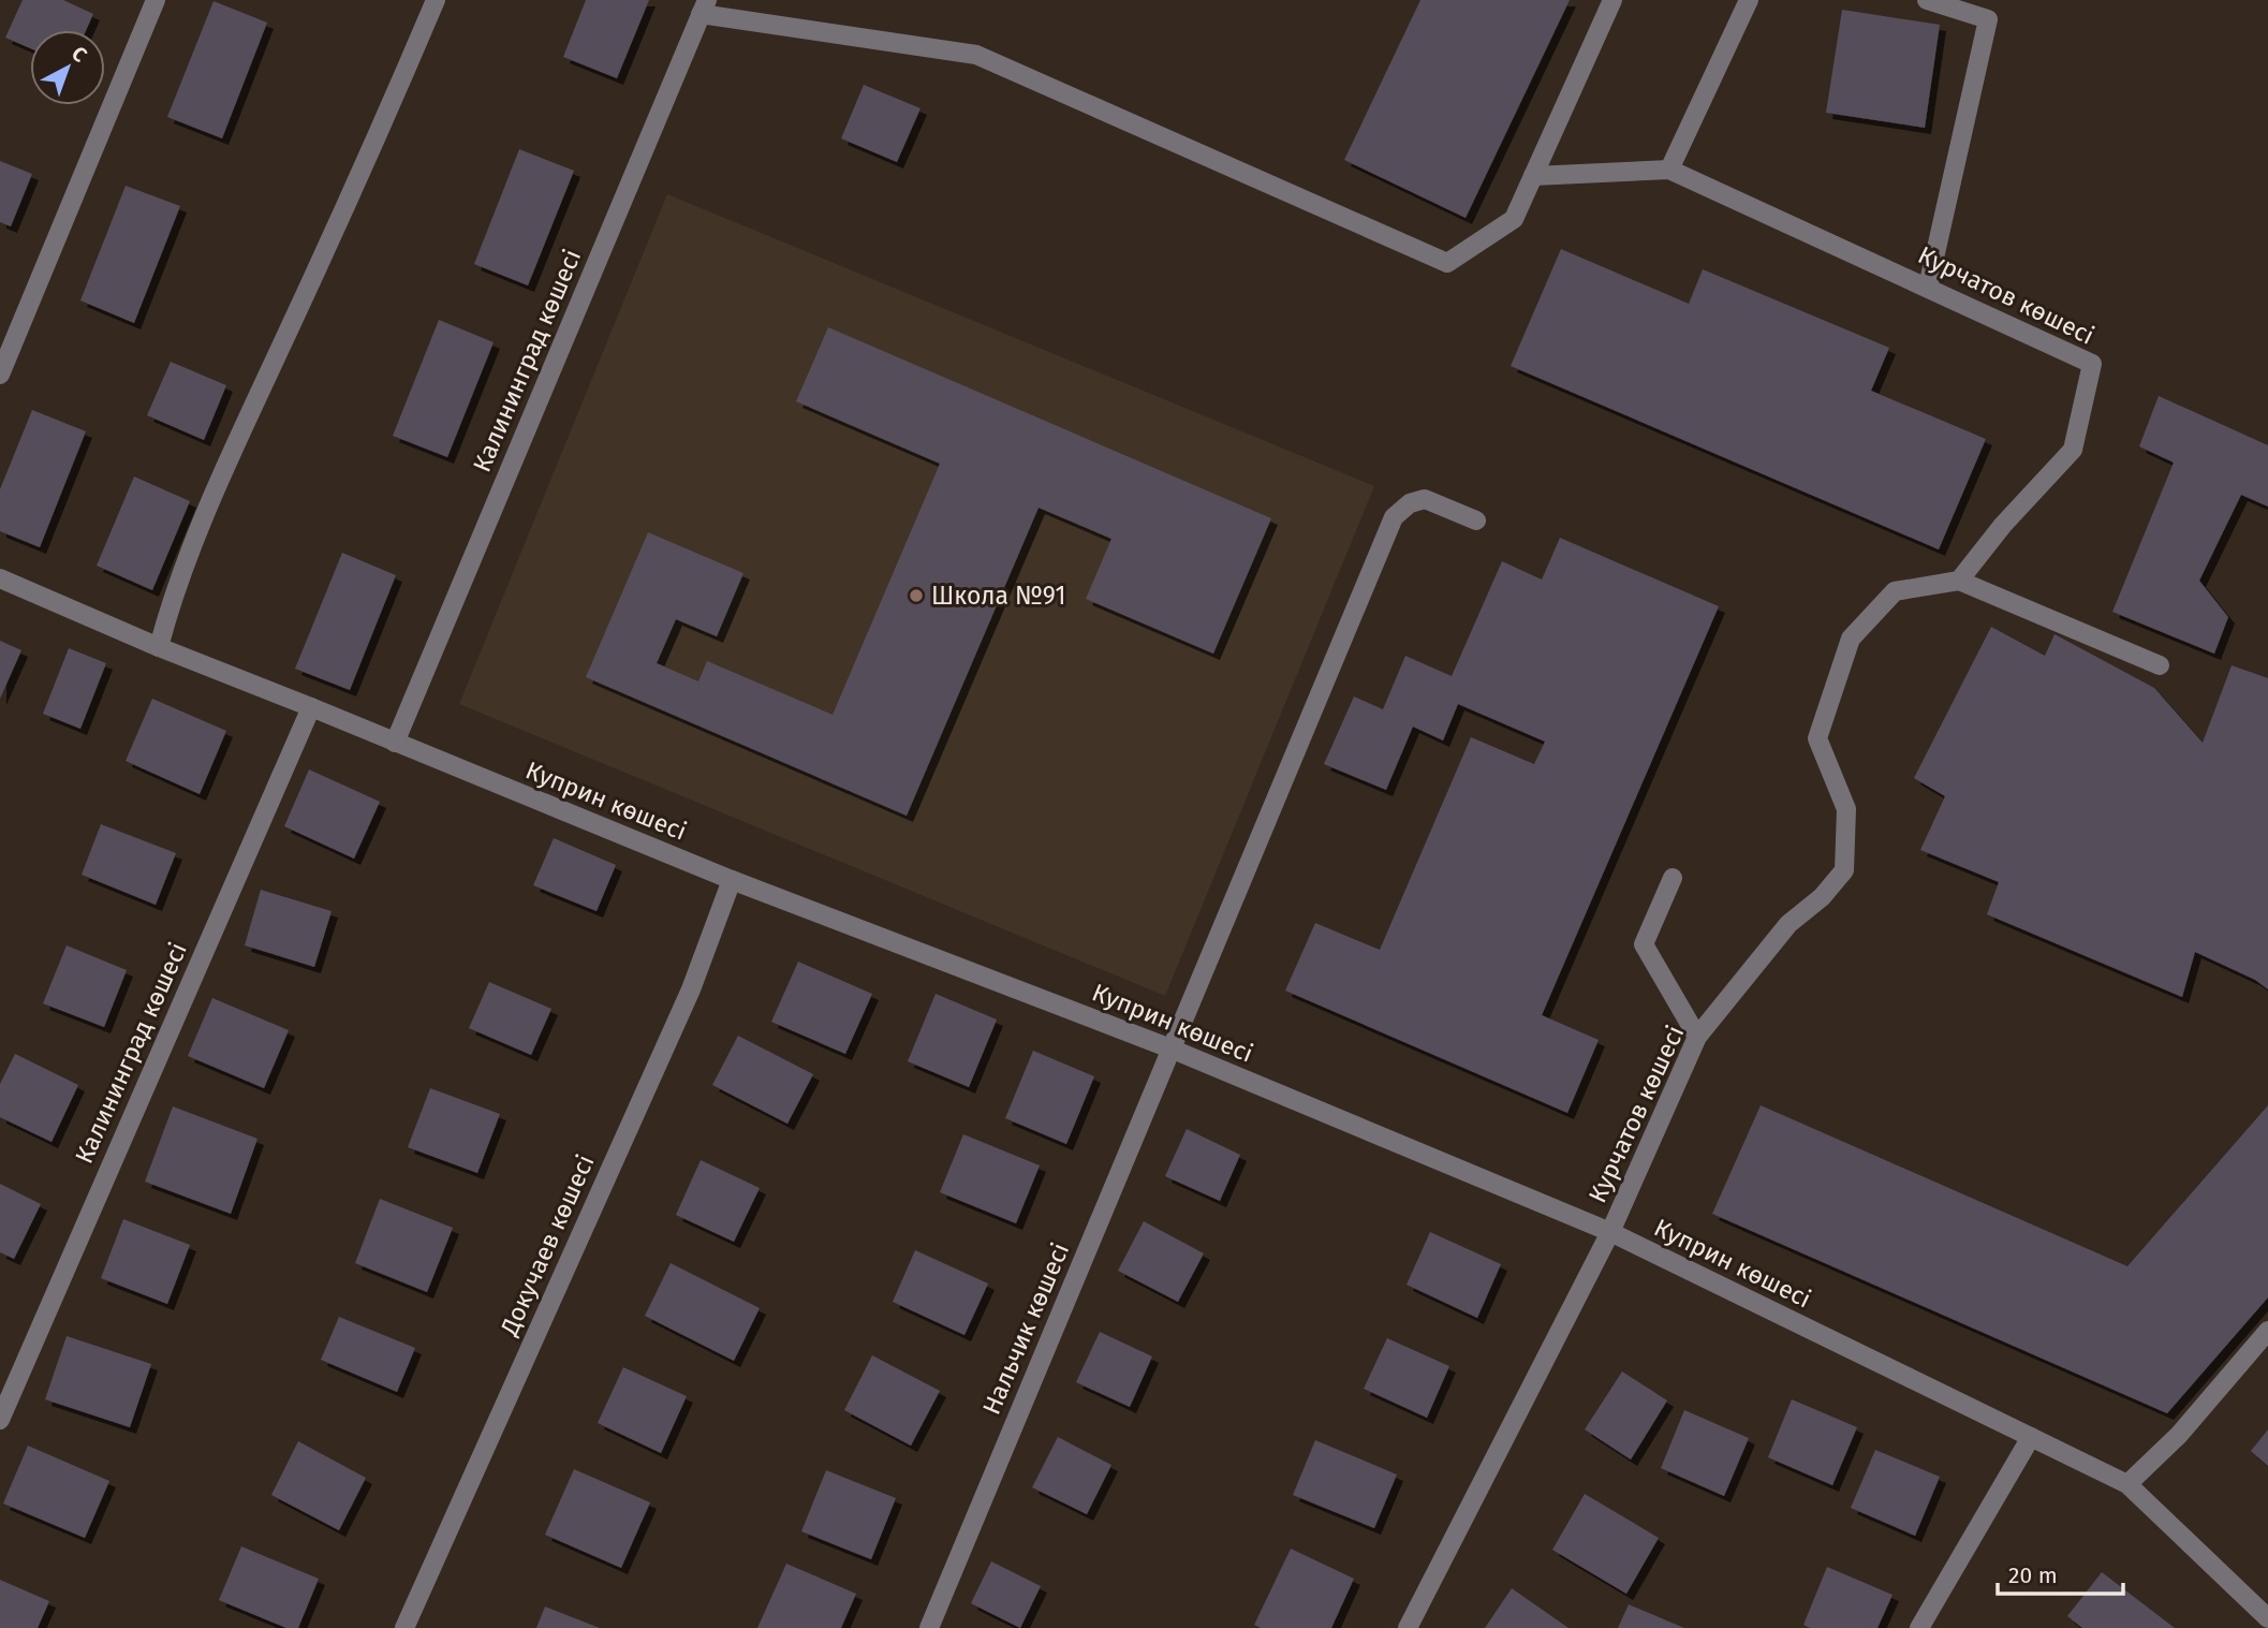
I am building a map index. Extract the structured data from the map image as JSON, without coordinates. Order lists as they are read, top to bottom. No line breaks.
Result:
{"streets":{"street":["Курчатов көшесі","Калининград көшесі","Куприн көшесі","Докучаев көшесі","Нальчик көшесі"]},"crossings":[["Курчатов көшесі","Куприн көшесі"],["Калининград көшесі","Куприн көшесі"],["Куприн көшесі","Докучаев көшесі"],["Куприн көшесі","Нальчик көшесі"]],"places":["Школа №91"],"scale_bar":"20 m","north":"top right"}
